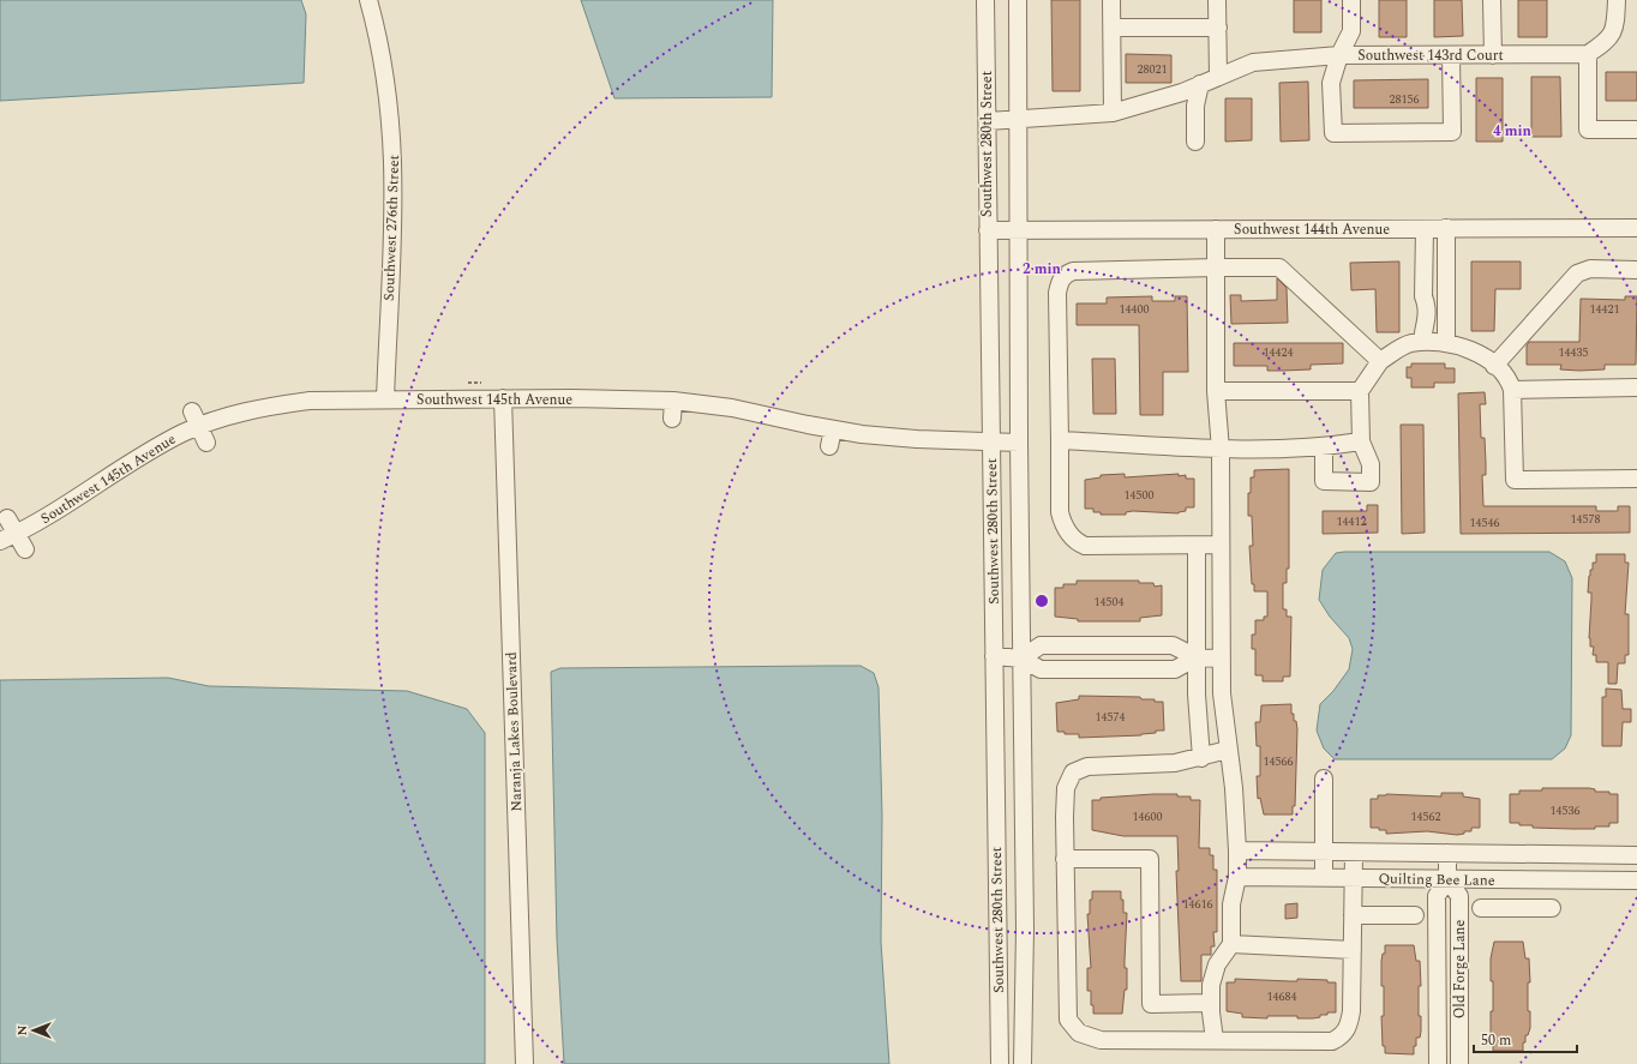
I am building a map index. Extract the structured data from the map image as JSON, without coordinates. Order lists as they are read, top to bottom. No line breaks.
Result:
{"streets":{"street":["Southwest 143rd Court","Southwest 280th Street","Southwest 276th Street","Southwest 144th Avenue","Southwest 145th Avenue","Naranja Lakes Boulevard","Quilting Bee Lane","Old Forge Lane"]},"crossings":[["Southwest 143rd Court","Southwest 280th Street"],["Southwest 280th Street","Southwest 144th Avenue"],["Southwest 280th Street","Southwest 145th Avenue"],["Southwest 276th Street","Southwest 145th Avenue"],["Southwest 145th Avenue","Naranja Lakes Boulevard"],["Quilting Bee Lane","Old Forge Lane"]],"house_numbers":["28021","28156","14400","14421","14424","14435","14500","14578","14412","14546","14504","14574","14566","14536","14600","14562","14616","14684"],"scale_bar":"50 m","north":"left","rings":["4 min","2 min"]}
